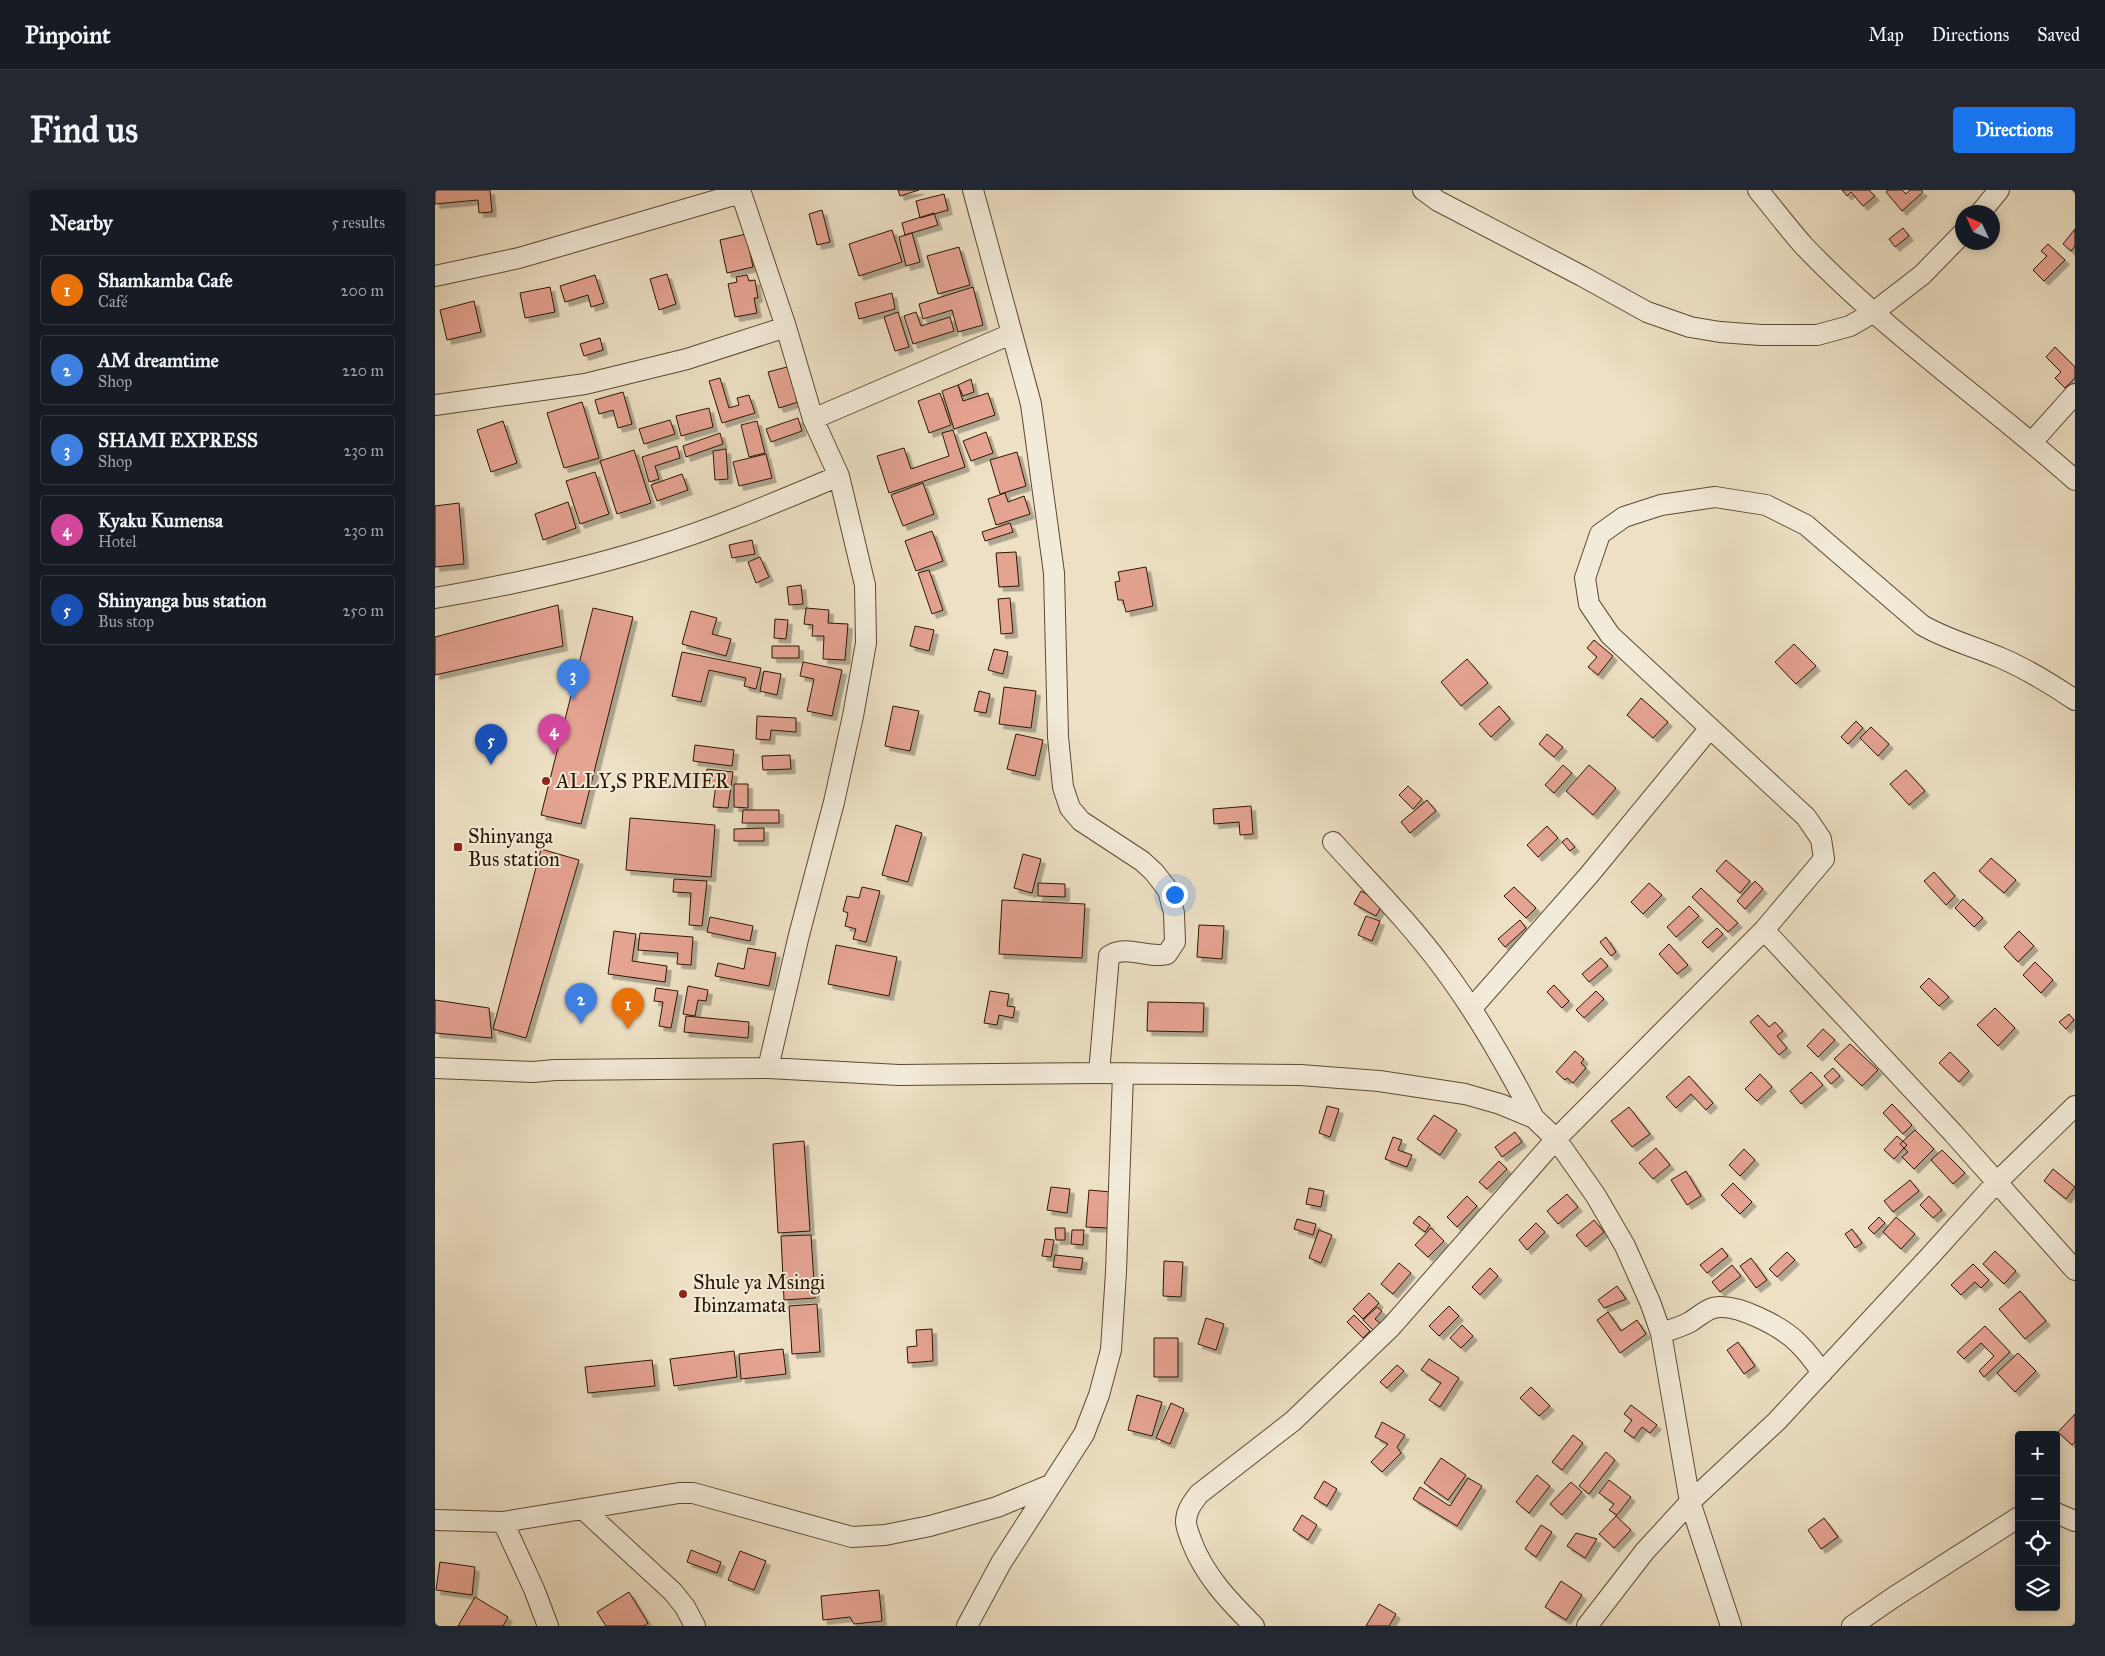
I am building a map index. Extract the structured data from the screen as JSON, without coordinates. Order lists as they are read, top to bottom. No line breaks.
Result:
{"places":{"other":["ALLY,S PREMIER","Shule ya Msingi Ibinzamata"],"transit":["Shinyanga Bus station"]},"north":"top left","page":{"header":"Pinpoint","nav":["Map","Directions","Saved"],"buttons":"Directions","title":"Find us","heading":["Nearby","5 results"],"list":[{"mark":"1","name":"Shamkamba Cafe","note":"Café","value":"200 m"},{"mark":"2","name":"AM dreamtime","note":"Shop","value":"220 m"},{"mark":"3","name":"SHAMI EXPRESS","note":"Shop","value":"230 m"},{"mark":"4","name":"Kyaku Kumensa","note":"Hotel","value":"230 m"},{"mark":"5","name":"Shinyanga bus station","note":"Bus stop","value":"250 m"}],"pins":["3","4","5","2","1"],"map_buttons":["+","−"]}}
